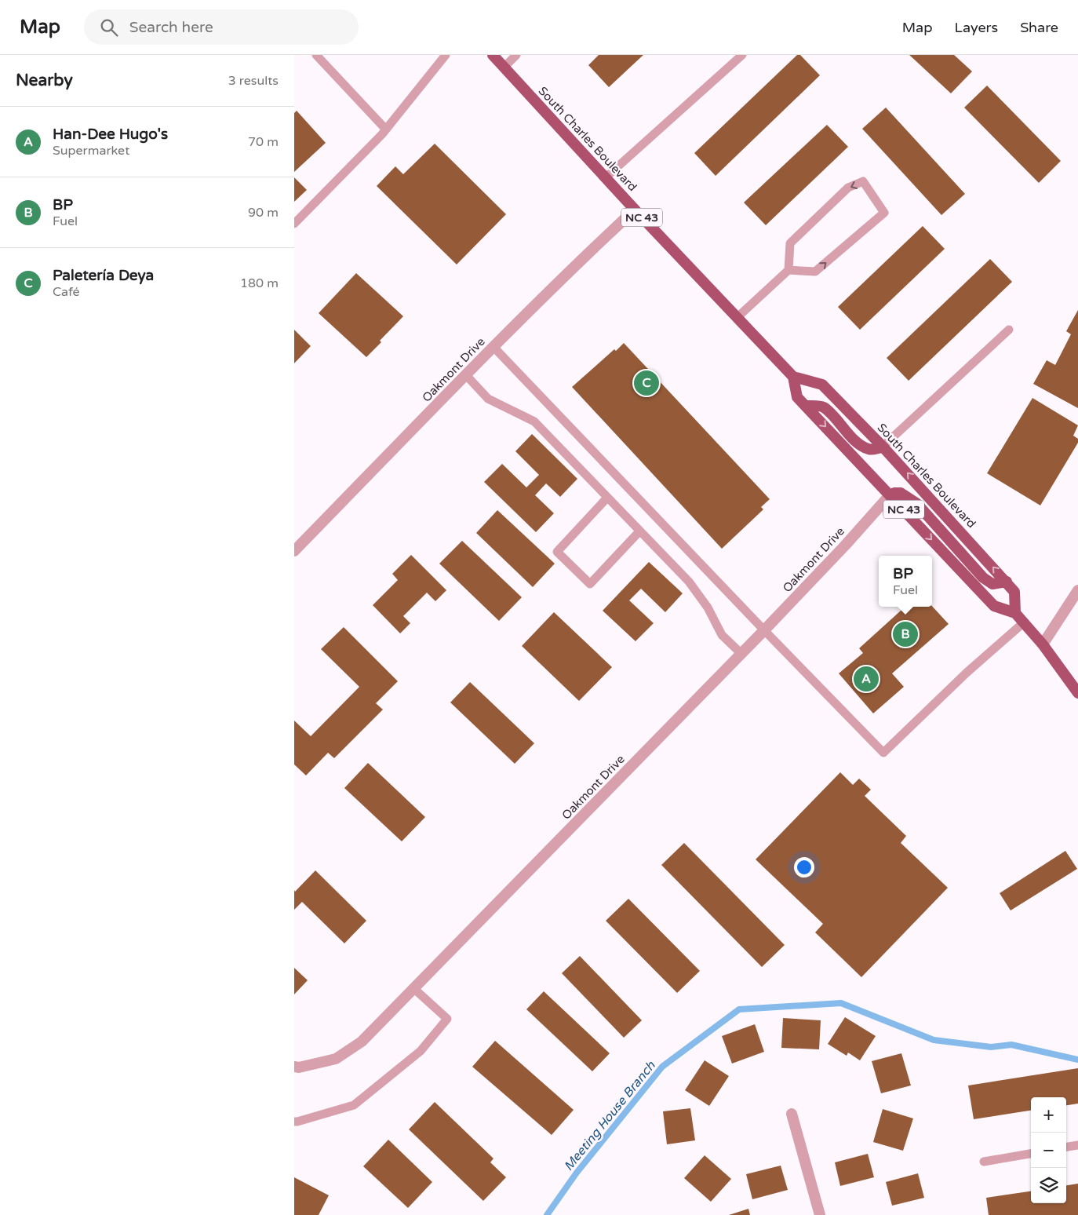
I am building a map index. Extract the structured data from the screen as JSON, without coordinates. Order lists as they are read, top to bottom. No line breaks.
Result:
{"streets":{"main road":["South Charles Boulevard","NC 43"],"street":["Oakmont Drive"]},"crossings":[["South Charles Boulevard","NC 43"],["South Charles Boulevard","Oakmont Drive"],["NC 43","Oakmont Drive"]],"water":["Meeting House Branch"],"page":{"header":"Map","search":"Search here","nav":["Map","Layers","Share"],"heading":["Nearby","3 results"],"list":[{"mark":"A","name":"Han-Dee Hugo's","note":"Supermarket","value":"70 m"},{"mark":"B","name":"BP","note":"Fuel","value":"90 m"},{"mark":"C","name":"Paletería Deya","note":"Café","value":"180 m"}],"pins":["C","B","A"],"popup":["BP","Fuel"],"map_buttons":["+","−"]}}
